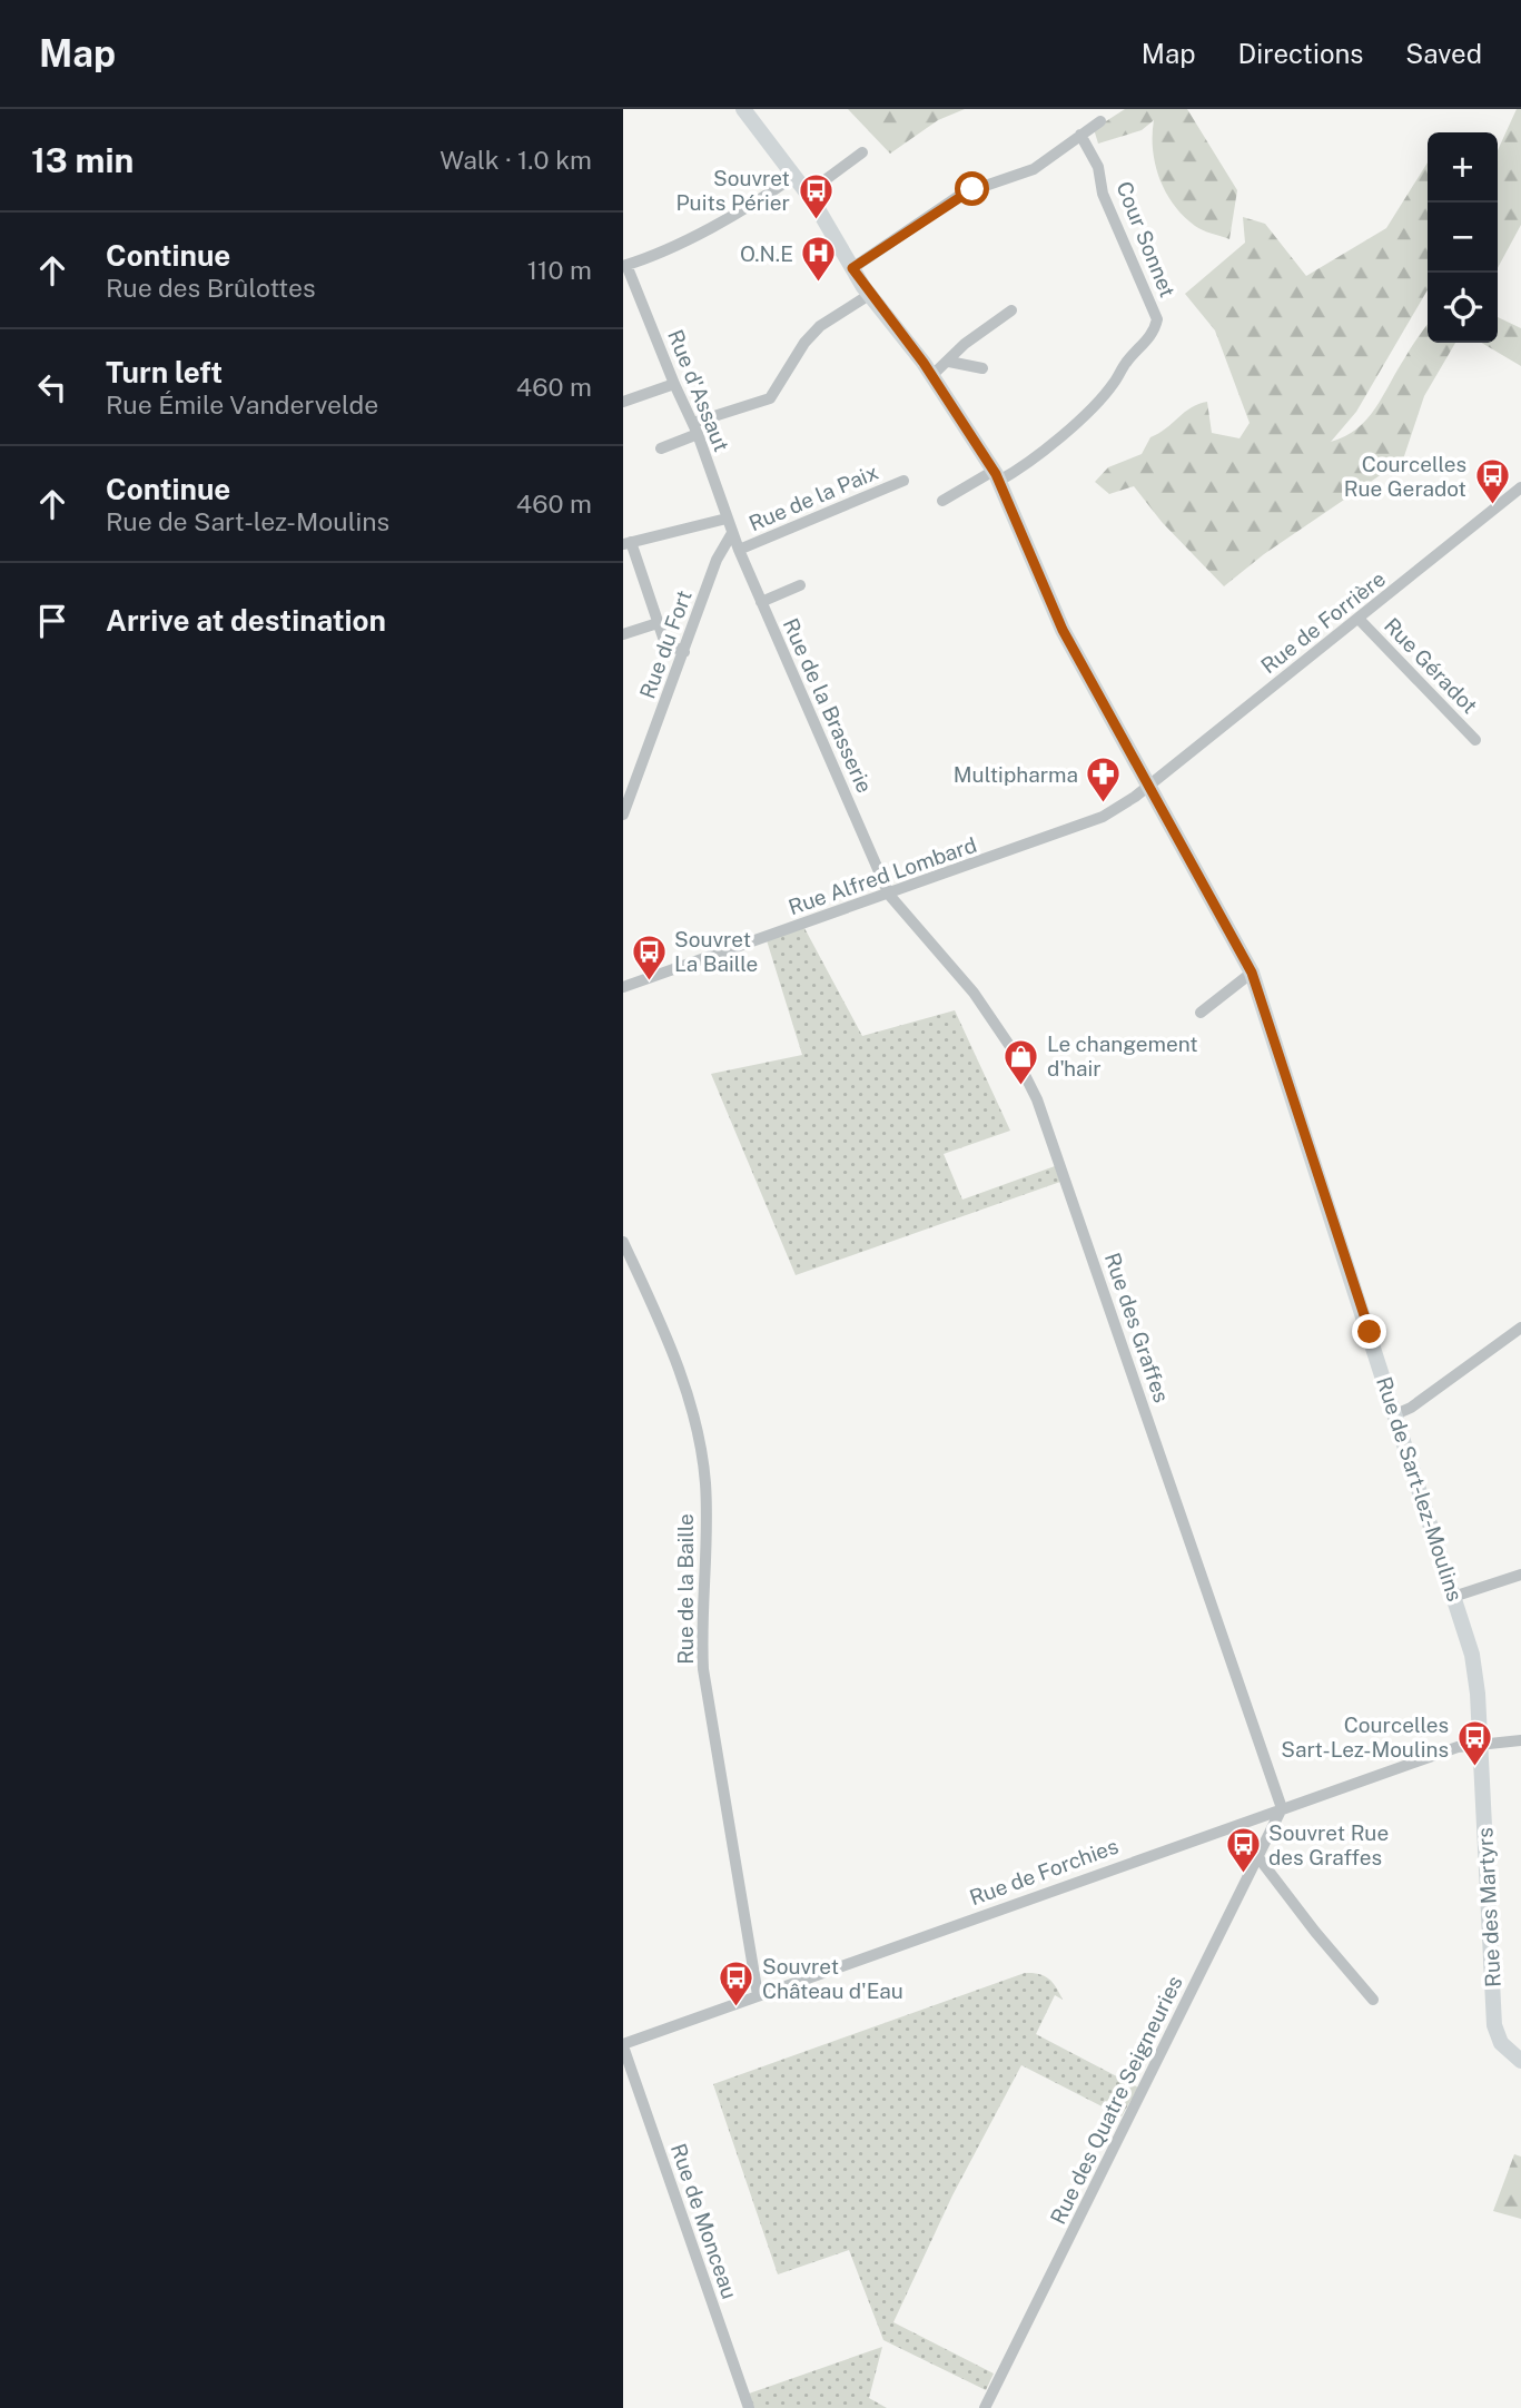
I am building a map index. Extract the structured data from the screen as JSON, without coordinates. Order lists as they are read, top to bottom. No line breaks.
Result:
{"streets":{"main road":["Rue de Sart-lez-Moulins","Rue des Martyrs"],"street":["Cour Sonnet","Rue d'Assaut","Rue de la Paix","Rue de Forrière","Rue du Fort","Rue Géradot","Rue de la Brasserie","Rue Alfred Lombard","Rue des Graffes","Rue de la Baille","Rue de Forchies","Rue des Quatre Seigneuries","Rue de Monceau"]},"crossings":[["Cour Sonnet","Rue de Sart-lez-Moulins"],["Rue d'Assaut","Rue du Fort"],["Rue d'Assaut","Rue de la Brasserie"],["Rue de la Paix","Rue de la Brasserie"],["Rue de Forrière","Rue Géradot"],["Rue de Forrière","Rue Alfred Lombard"],["Rue de Forrière","Rue de Sart-lez-Moulins"],["Rue du Fort","Rue de la Brasserie"],["Rue de la Brasserie","Rue Alfred Lombard"],["Rue de la Brasserie","Rue des Graffes"],["Rue Alfred Lombard","Rue des Graffes"],["Rue Alfred Lombard","Rue de Sart-lez-Moulins"],["Rue des Graffes","Rue de Forchies"],["Rue des Graffes","Rue des Quatre Seigneuries"],["Rue de Sart-lez-Moulins","Rue de Forchies"],["Rue de Sart-lez-Moulins","Rue des Martyrs"],["Rue de la Baille","Rue de Forchies"],["Rue de Forchies","Rue des Martyrs"],["Rue de Forchies","Rue des Quatre Seigneuries"],["Rue de Forchies","Rue de Monceau"]],"places":{"bus stop":["Souvret Puits Périer","Courcelles Rue Geradot","Souvret La Baille","Courcelles Sart-Lez-Moulins","Souvret Rue des Graffes","Souvret Château d'Eau"],"hospital":["O.N.E"],"pharmacy":["Multipharma"],"shop":["Le changement d'hair"]},"page":{"header":"Map","nav":["Map","Directions","Saved"],"heading":["13 min","Walk · 1.0 km"],"map_buttons":["+","−"],"list":[["Continue","Rue des Brûlottes","110 m"],["Turn left","Rue Émile Vandervelde","460 m"],["Continue","Rue de Sart-lez-Moulins","460 m"],"Arrive at destination"]}}
